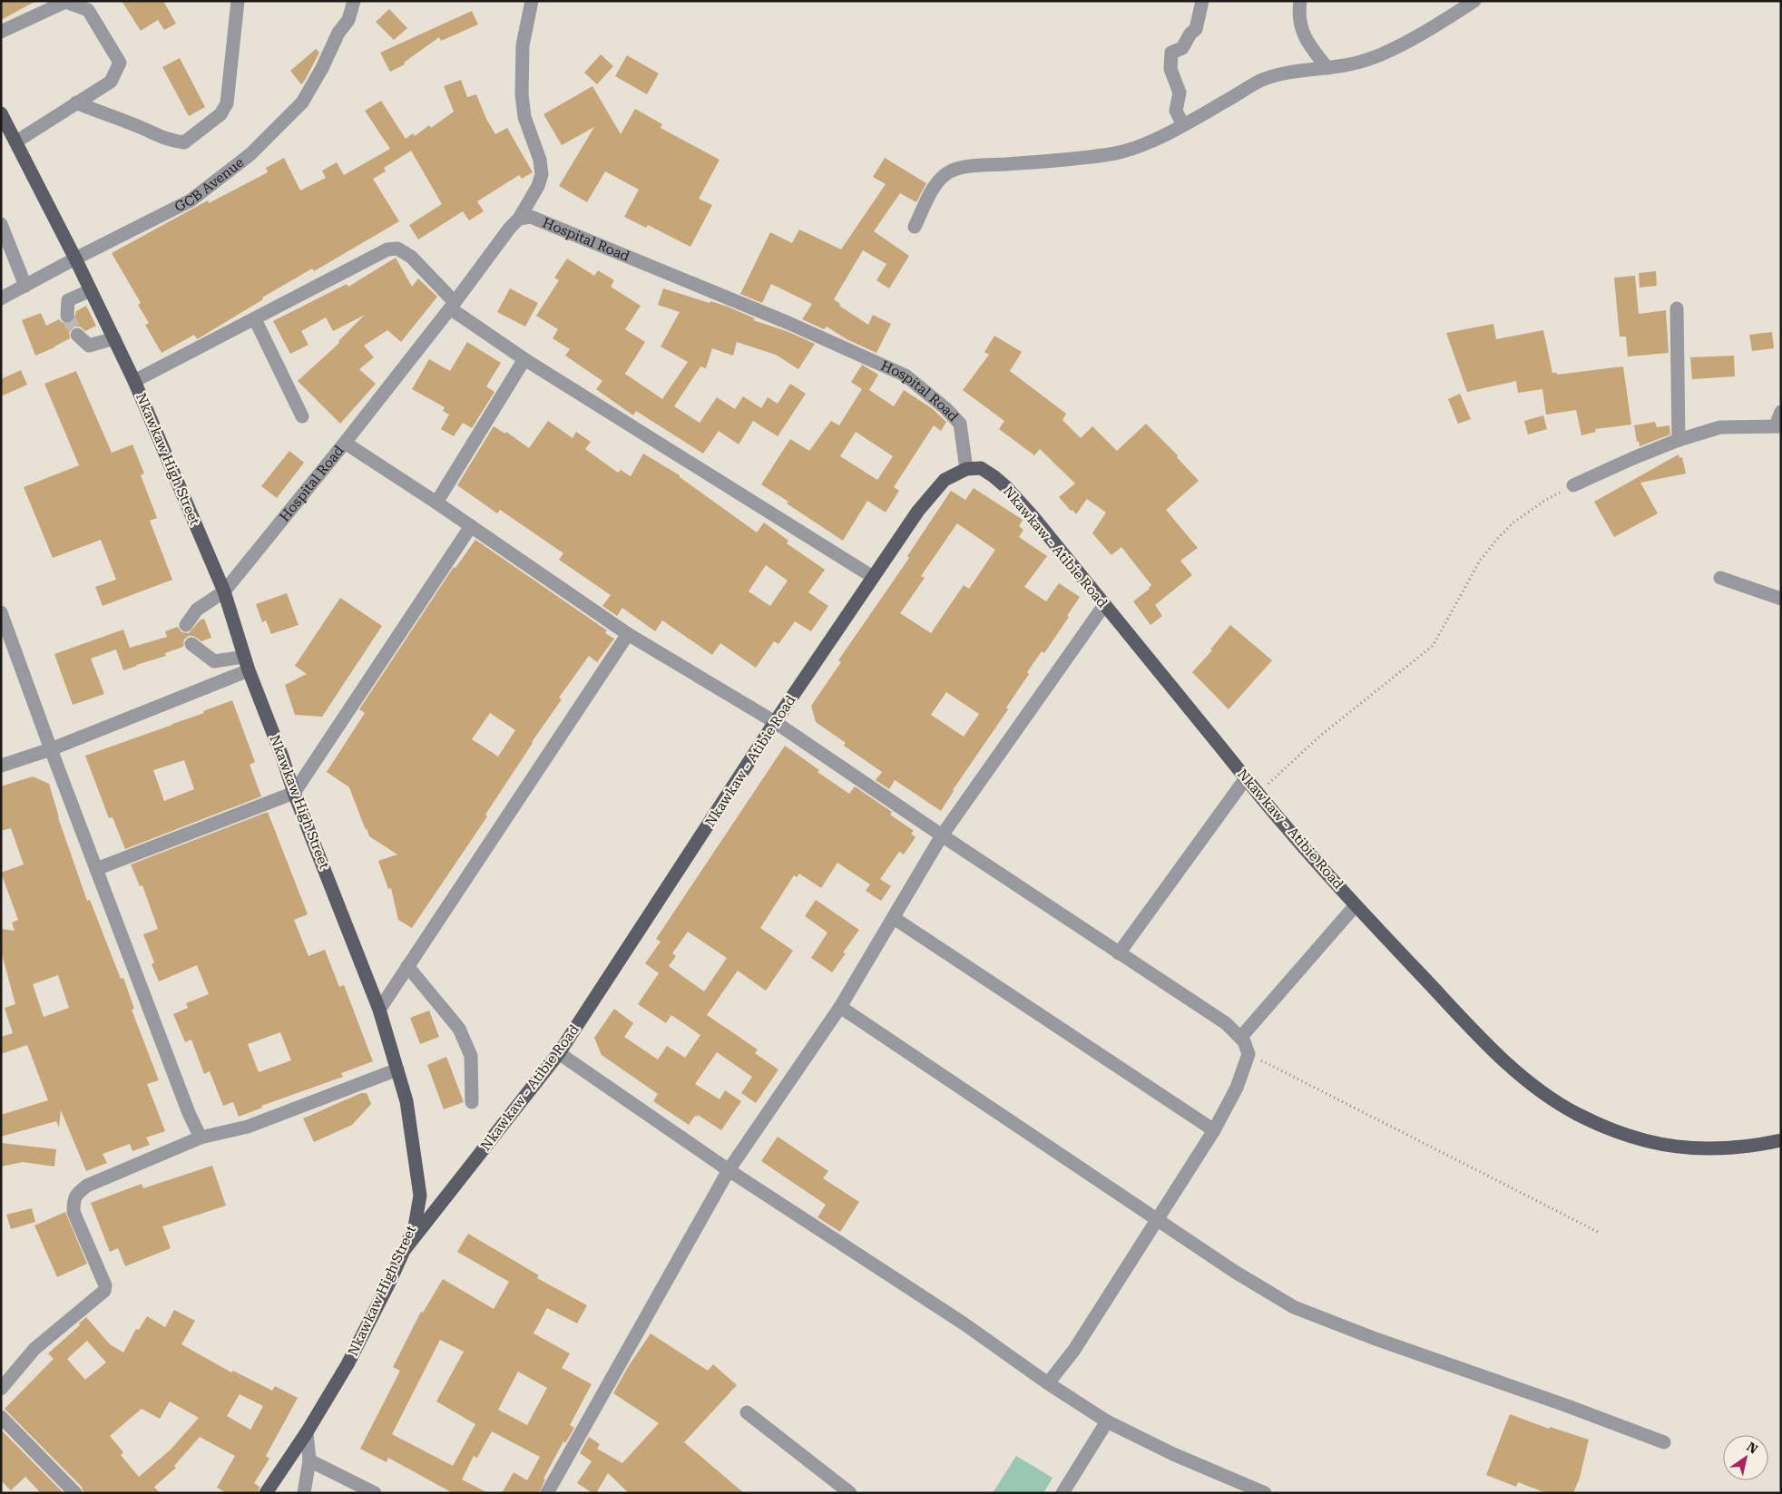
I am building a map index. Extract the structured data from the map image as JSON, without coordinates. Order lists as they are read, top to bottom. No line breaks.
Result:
{"streets":{"main road":["Nkawkaw High Street","Nkawkaw - Atibie Road"],"street":["GCB Avenue","Hospital Road"]},"crossings":[["GCB Avenue","Nkawkaw High Street"],["Hospital Road","Nkawkaw High Street"],["Hospital Road","Nkawkaw - Atibie Road"],["Nkawkaw High Street","Nkawkaw - Atibie Road"]],"north":"top right"}
